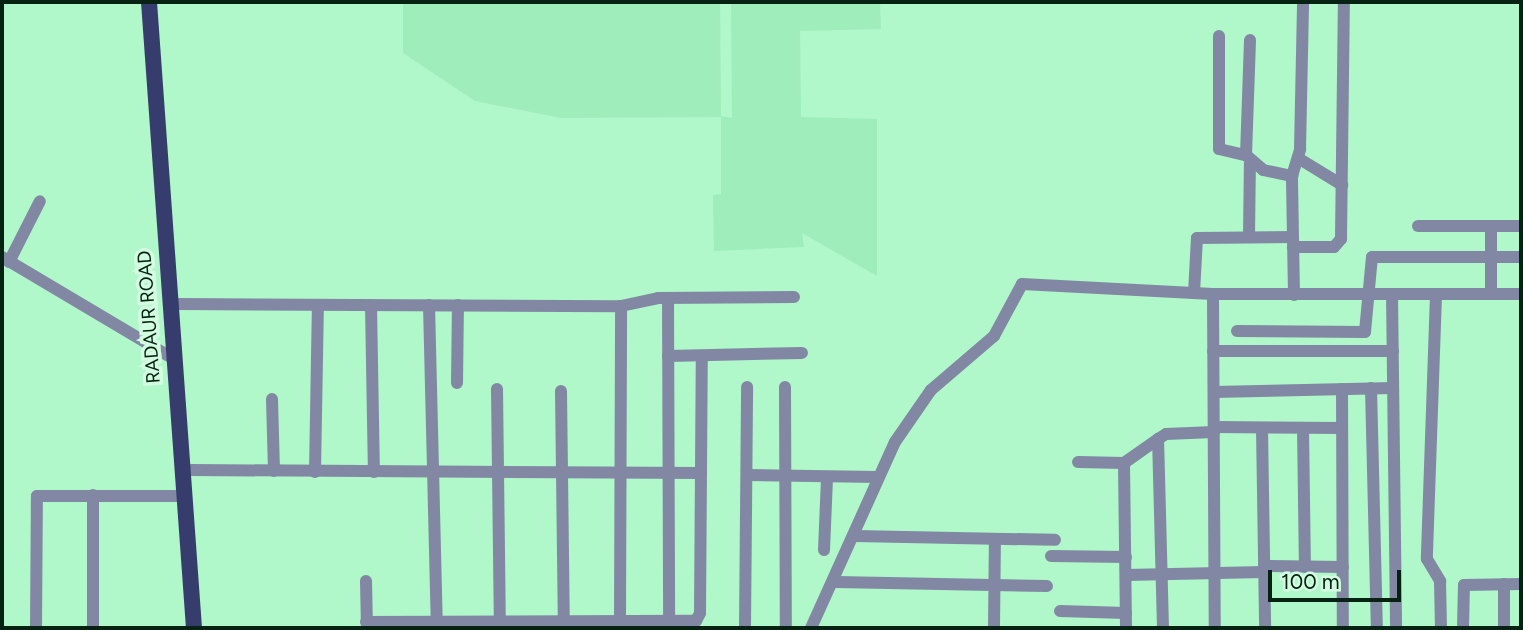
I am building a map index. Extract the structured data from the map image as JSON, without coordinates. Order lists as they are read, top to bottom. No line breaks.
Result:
{"streets":{"main road":["RADAUR ROAD"]},"scale_bar":"100 m"}
